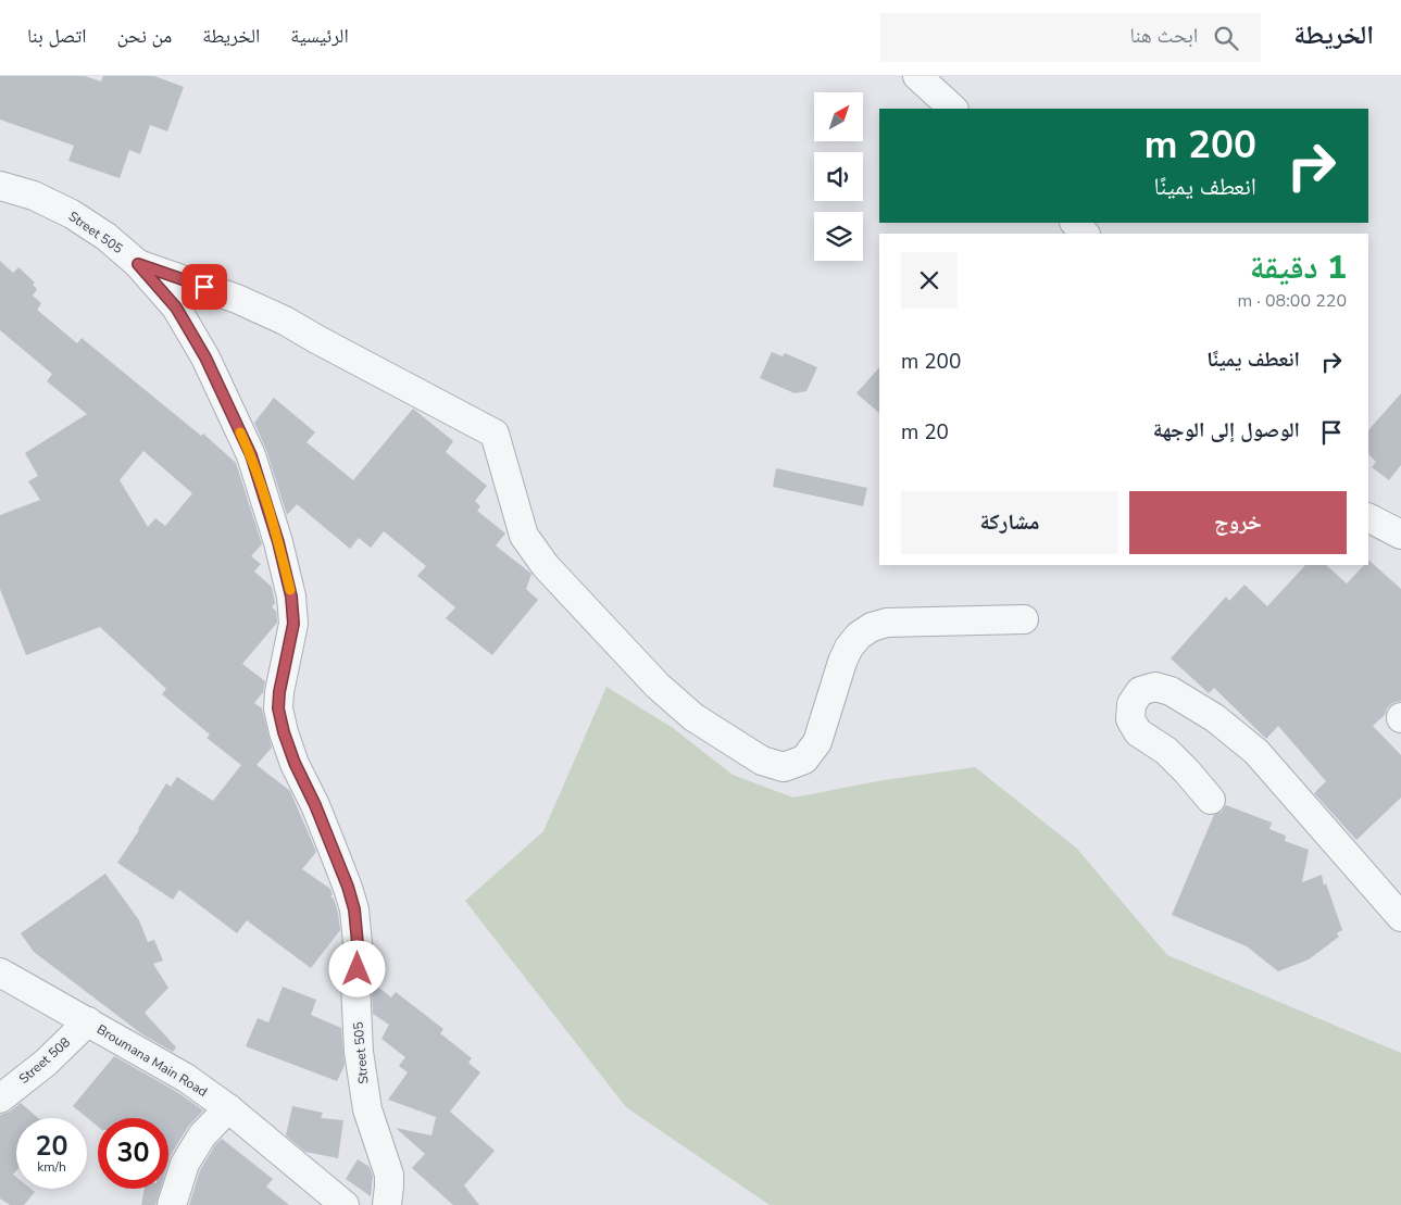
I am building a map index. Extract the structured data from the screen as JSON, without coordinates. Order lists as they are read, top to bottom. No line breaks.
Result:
{"streets":{"street":["Street 505","Street 508","Broumana Main Road"]},"crossings":[["Street 508","Broumana Main Road"]],"north":"top right","page":{"header":"الخريطة","search":"ابحث هنا","nav":["الرئيسية","الخريطة","من نحن","اتصل بنا"],"turn":["200 m","انعطف يمينًا"],"heading":["1 دقيقة","220 m · 08:00"],"list":[{"name":"انعطف يمينًا","value":"200 m"},{"name":"الوصول إلى الوجهة","value":"20 m"}],"buttons":["خروج","مشاركة"],"speed":"20 km/h","limit":"30"}}
